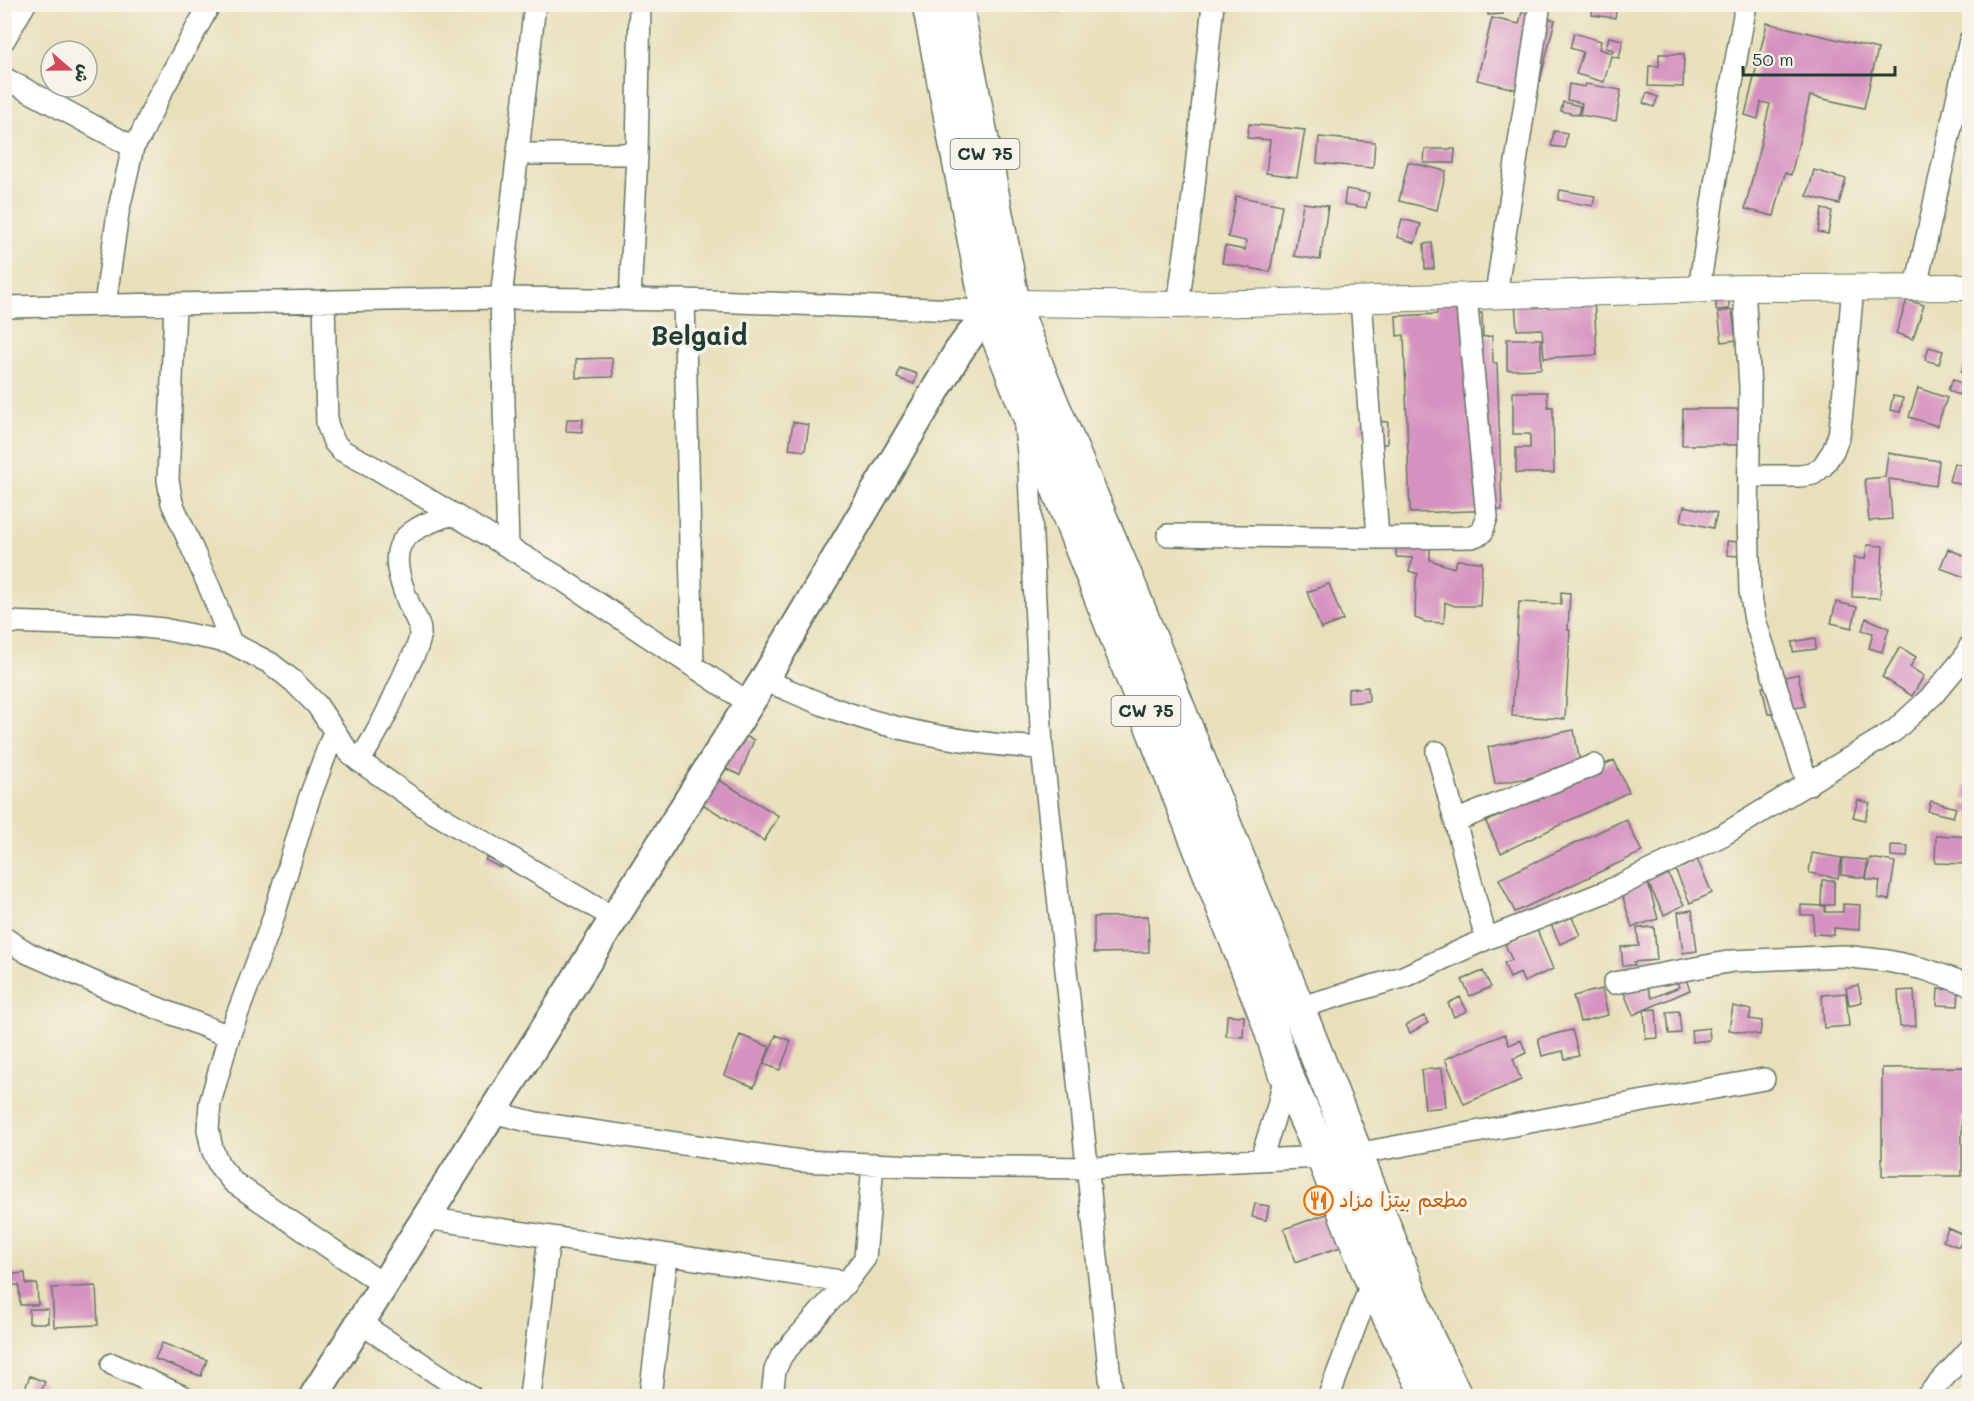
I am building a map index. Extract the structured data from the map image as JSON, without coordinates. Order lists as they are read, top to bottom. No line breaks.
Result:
{"streets":{"main road":["CW 75"]},"districts":["Belgaid"],"places":{"restaurant":["مطعم بيتزا مزاد"]},"scale_bar":"50 m","north":"right"}
